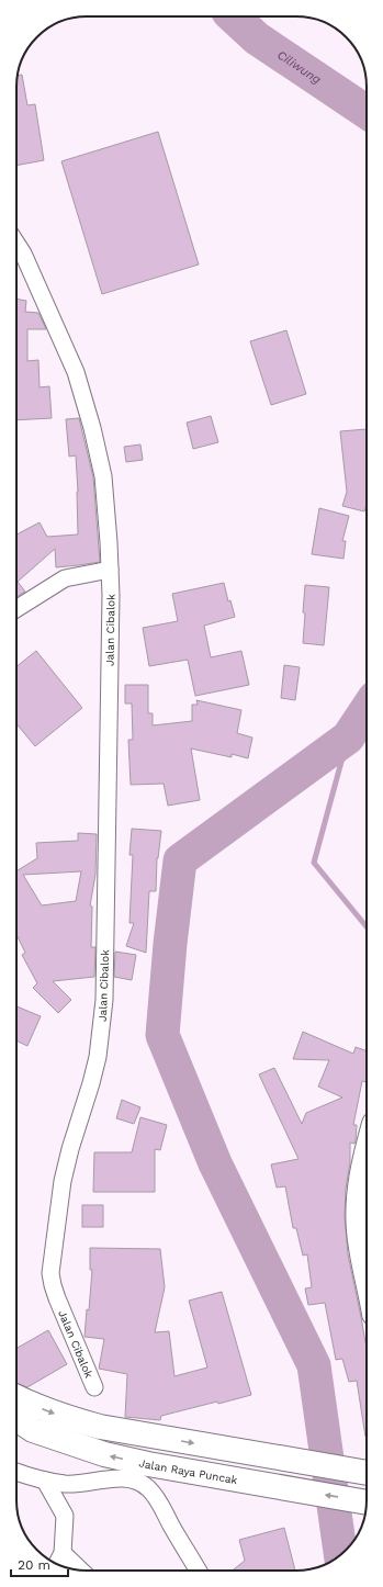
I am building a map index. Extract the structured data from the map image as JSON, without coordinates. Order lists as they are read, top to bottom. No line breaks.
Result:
{"streets":{"main road":["Jalan Raya Puncak"],"street":["Jalan Cibalok"]},"water":["Ciliwung"],"scale_bar":"20 m"}
